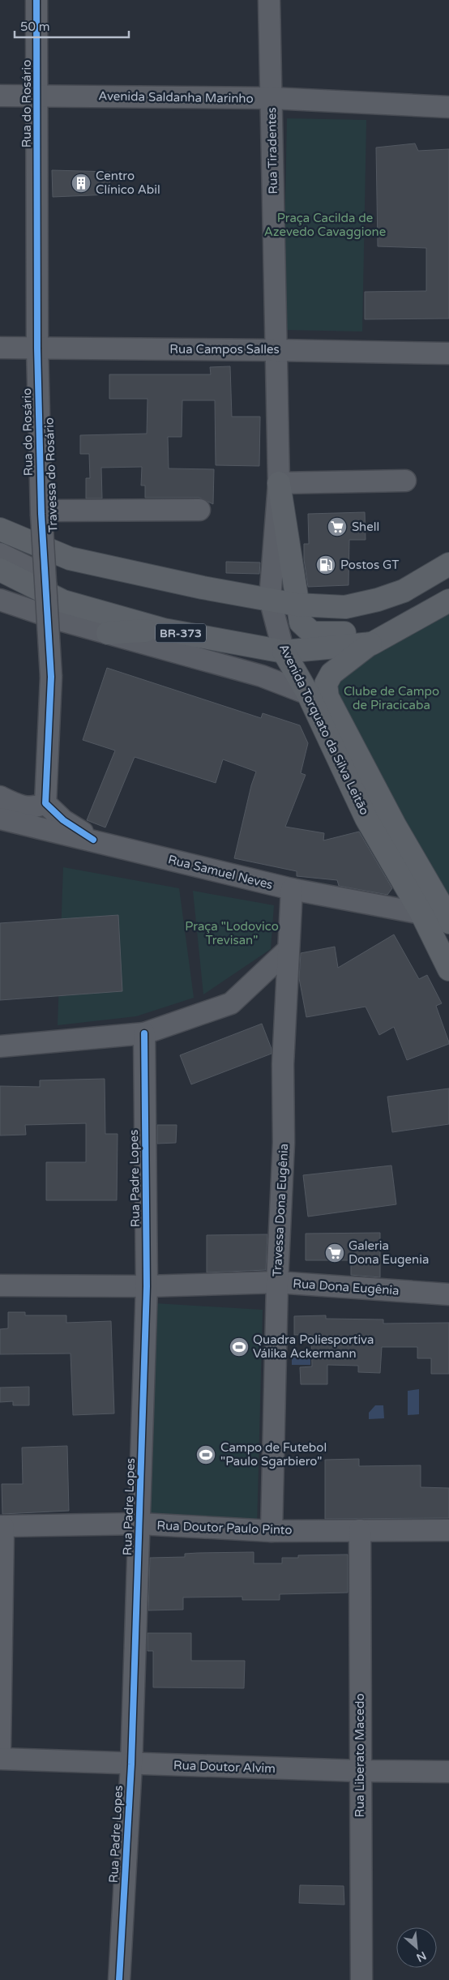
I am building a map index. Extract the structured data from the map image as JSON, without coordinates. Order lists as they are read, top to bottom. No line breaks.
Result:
{"streets":{"main road":["BR-373","Avenida Torquato da Silva Leitão"],"street":["Avenida Saldanha Marinho","Rua do Rosário","Rua Tiradentes","Rua Campos Salles","Travessa do Rosário","Rua Samuel Neves","Rua Padre Lopes","Travessa Dona Eugênia","Rua Dona Eugênia","Rua Doutor Paulo Pinto","Rua Liberato Macedo","Rua Doutor Alvim"]},"crossings":[["Avenida Saldanha Marinho","Rua do Rosário"],["Avenida Saldanha Marinho","Rua Tiradentes"],["Rua do Rosário","Rua Campos Salles"],["Rua do Rosário","Travessa do Rosário"],["Rua Tiradentes","Rua Campos Salles"],["Rua Tiradentes","Avenida Torquato da Silva Leitão"],["Rua Campos Salles","Avenida Torquato da Silva Leitão"],["BR-373","Avenida Torquato da Silva Leitão"],["Avenida Torquato da Silva Leitão","Rua Samuel Neves"],["Rua Samuel Neves","Travessa Dona Eugênia"],["Rua Padre Lopes","Rua Dona Eugênia"],["Rua Padre Lopes","Rua Doutor Paulo Pinto"],["Rua Padre Lopes","Rua Doutor Alvim"],["Travessa Dona Eugênia","Rua Dona Eugênia"],["Travessa Dona Eugênia","Rua Doutor Paulo Pinto"],["Rua Doutor Paulo Pinto","Rua Liberato Macedo"],["Rua Liberato Macedo","Rua Doutor Alvim"]],"parks":["Praça Cacilda de Azevedo Cavaggione","Clube de Campo de Piracicaba","Praça \"Lodovico Trevisan\""],"places":{"building":["Centro Clínico Abil"],"supermarket":["Shell","Galeria Dona Eugenia"],"fuel station":["Postos GT"],"sports":["Quadra Poliesportiva Válika Ackermann","Campo de Futebol \"Paulo Sgarbiero\""]},"scale_bar":"50 m","north":"bottom right"}
